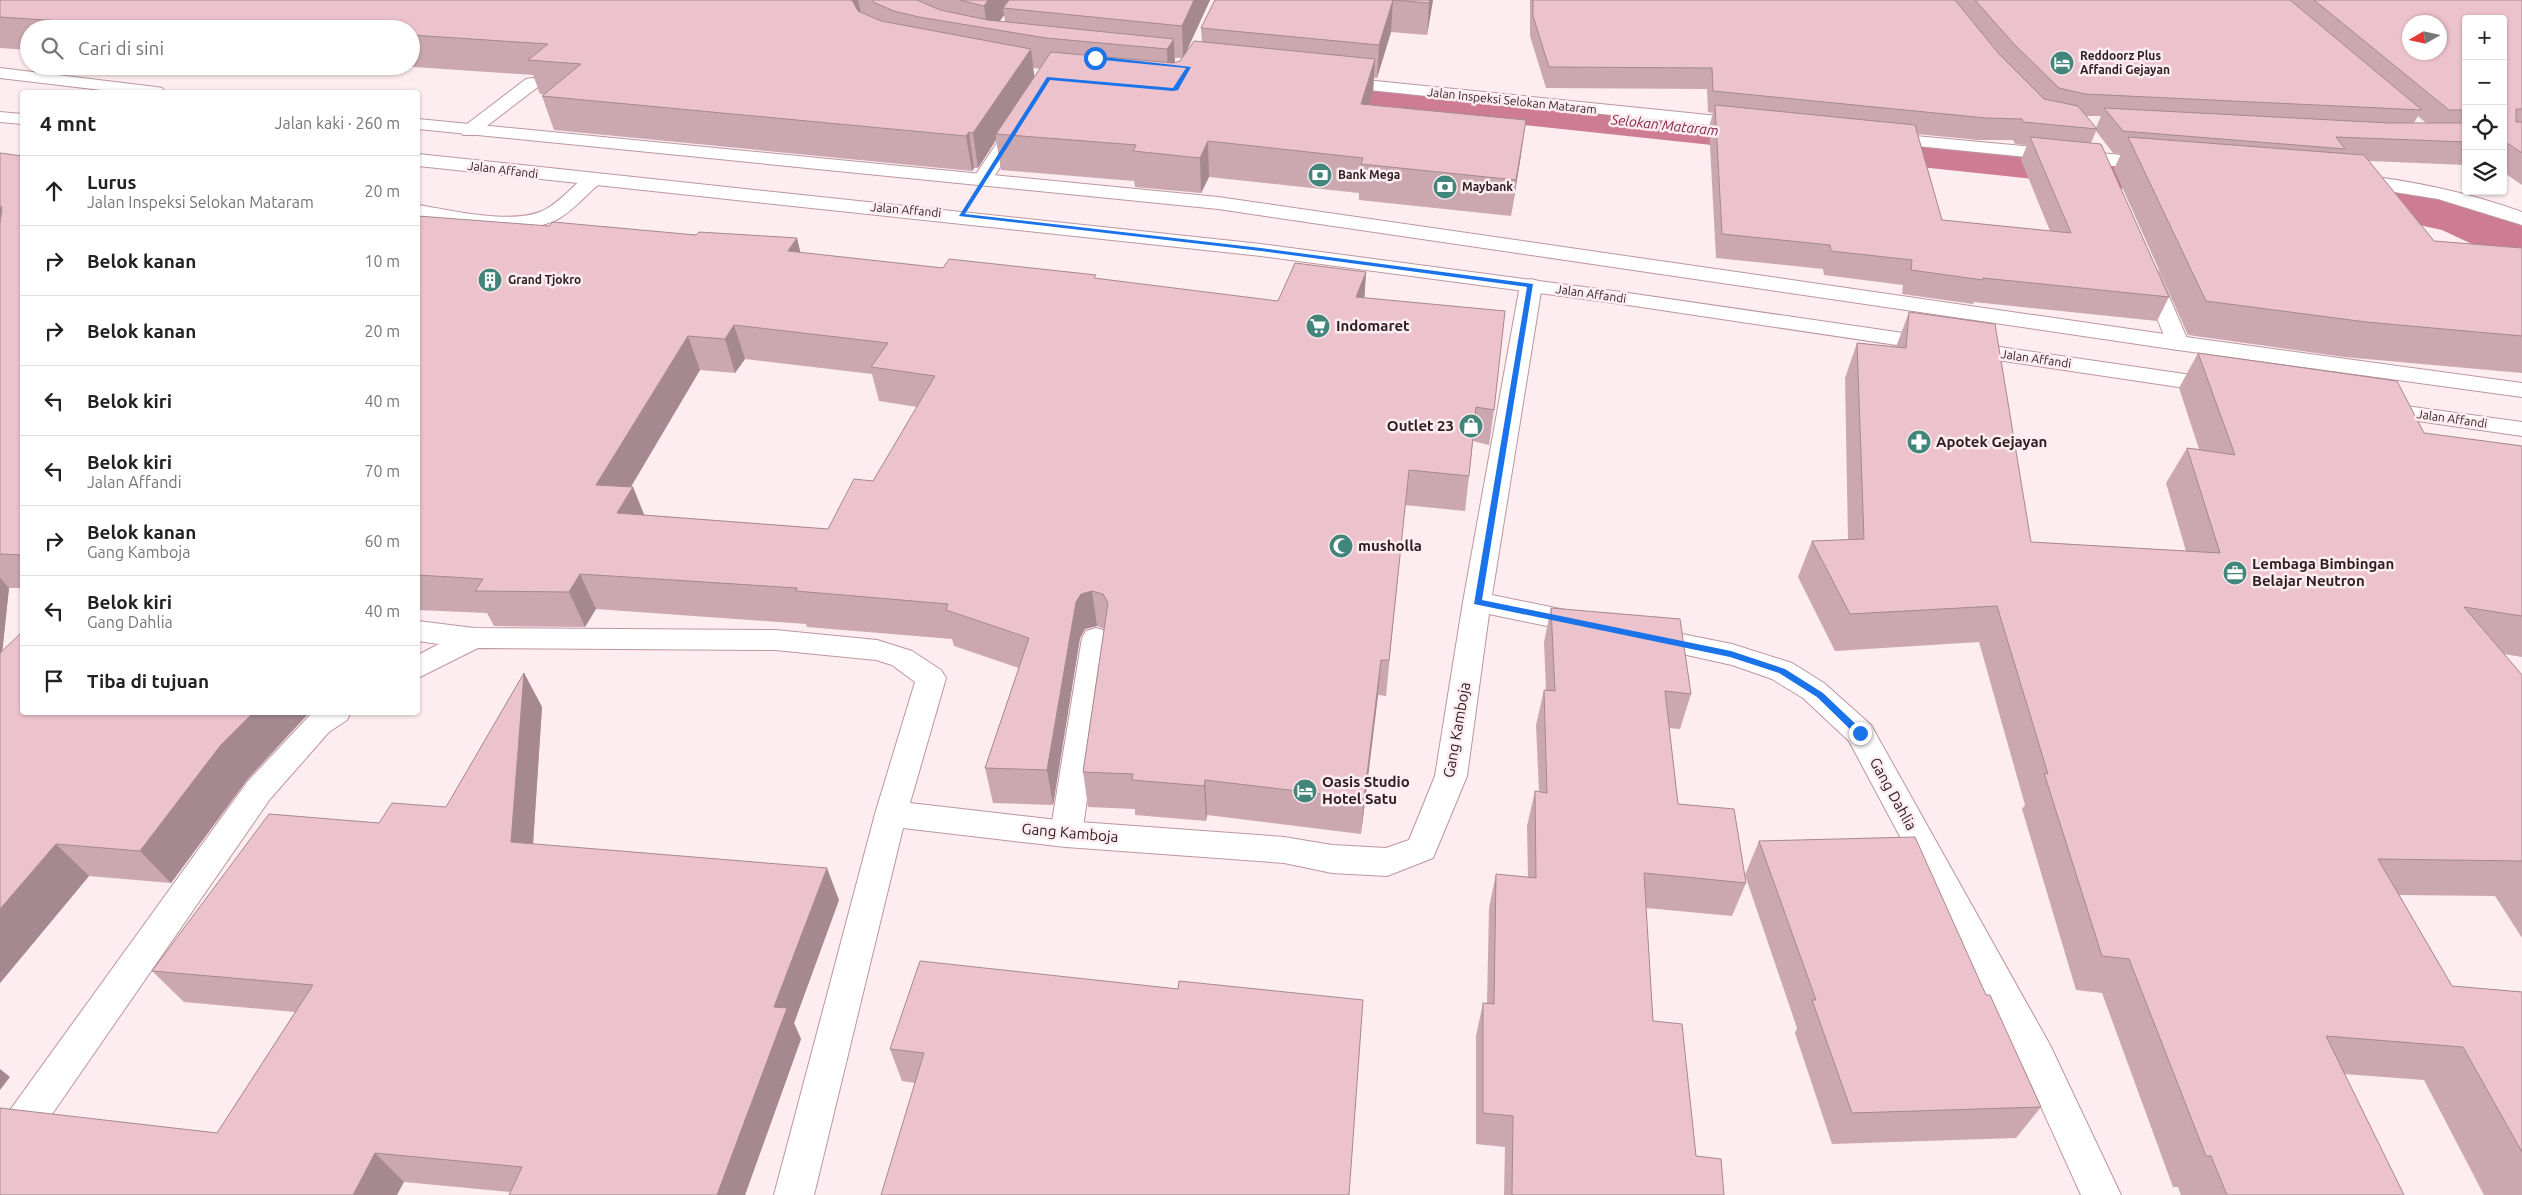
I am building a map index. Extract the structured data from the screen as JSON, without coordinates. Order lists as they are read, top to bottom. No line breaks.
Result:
{"streets":{"main road":["Jalan Inspeksi Selokan Mataram","Jalan Affandi","Gang Kamboja","Gang Dahlia"]},"crossings":[["Jalan Affandi","Gang Kamboja"],["Gang Kamboja","Gang Dahlia"]],"water":["Selokan Mataram"],"places":{"hotel":["Reddoorz Plus Affandi Gejayan","Oasis Studio Hotel Satu"],"bank":["Bank Mega","Maybank"],"building":["Grand Tjokro"],"supermarket":["Indomaret"],"shop":["Outlet 23"],"pharmacy":["Apotek Gejayan"],"mosque":["musholla"],"office":["Lembaga Bimbingan Belajar Neutron"]},"north":"left","page":{"map_buttons":["+","−"],"search":"Cari di sini","heading":["4 mnt","Jalan kaki · 260 m"],"list":[["Lurus","Jalan Inspeksi Selokan Mataram","20 m"],["Belok kanan","10 m"],["Belok kanan","20 m"],["Belok kiri","40 m"],["Belok kiri","Jalan Affandi","70 m"],["Belok kanan","Gang Kamboja","60 m"],["Belok kiri","Gang Dahlia","40 m"],"Tiba di tujuan"]}}
